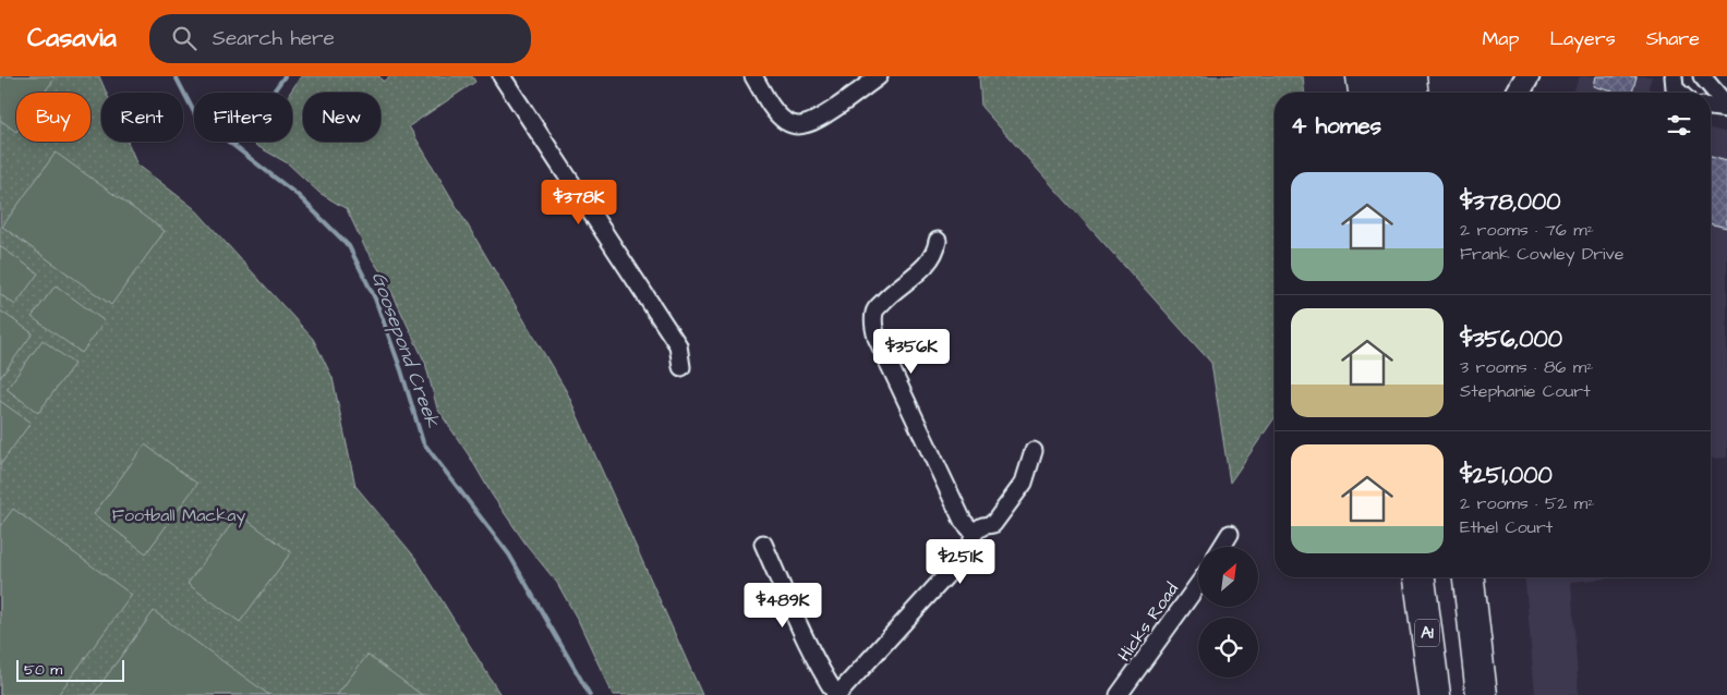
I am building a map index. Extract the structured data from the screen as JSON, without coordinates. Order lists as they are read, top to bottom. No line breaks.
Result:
{"streets":{"highway":["A1"],"street":["Hicks Road"]},"water":["Goosepond Creek"],"parks":["Football Mackay"],"scale_bar":"50 m","north":"top right","page":{"header":"Casavia","search":"Search here","nav":["Map","Layers","Share"],"chip":["Buy","Rent","Filters","New"],"heading":"4 homes","list":[{"name":"$378,000","note":"2 rooms · 76 m² · Frank Cowley Drive"},{"name":"$356,000","note":"3 rooms · 86 m² · Stephanie Court"},{"name":"$251,000","note":"2 rooms · 52 m² · Ethel Court"}],"price":["$378K","$356K","$251K","$489K"],"scale":"50 m"}}
